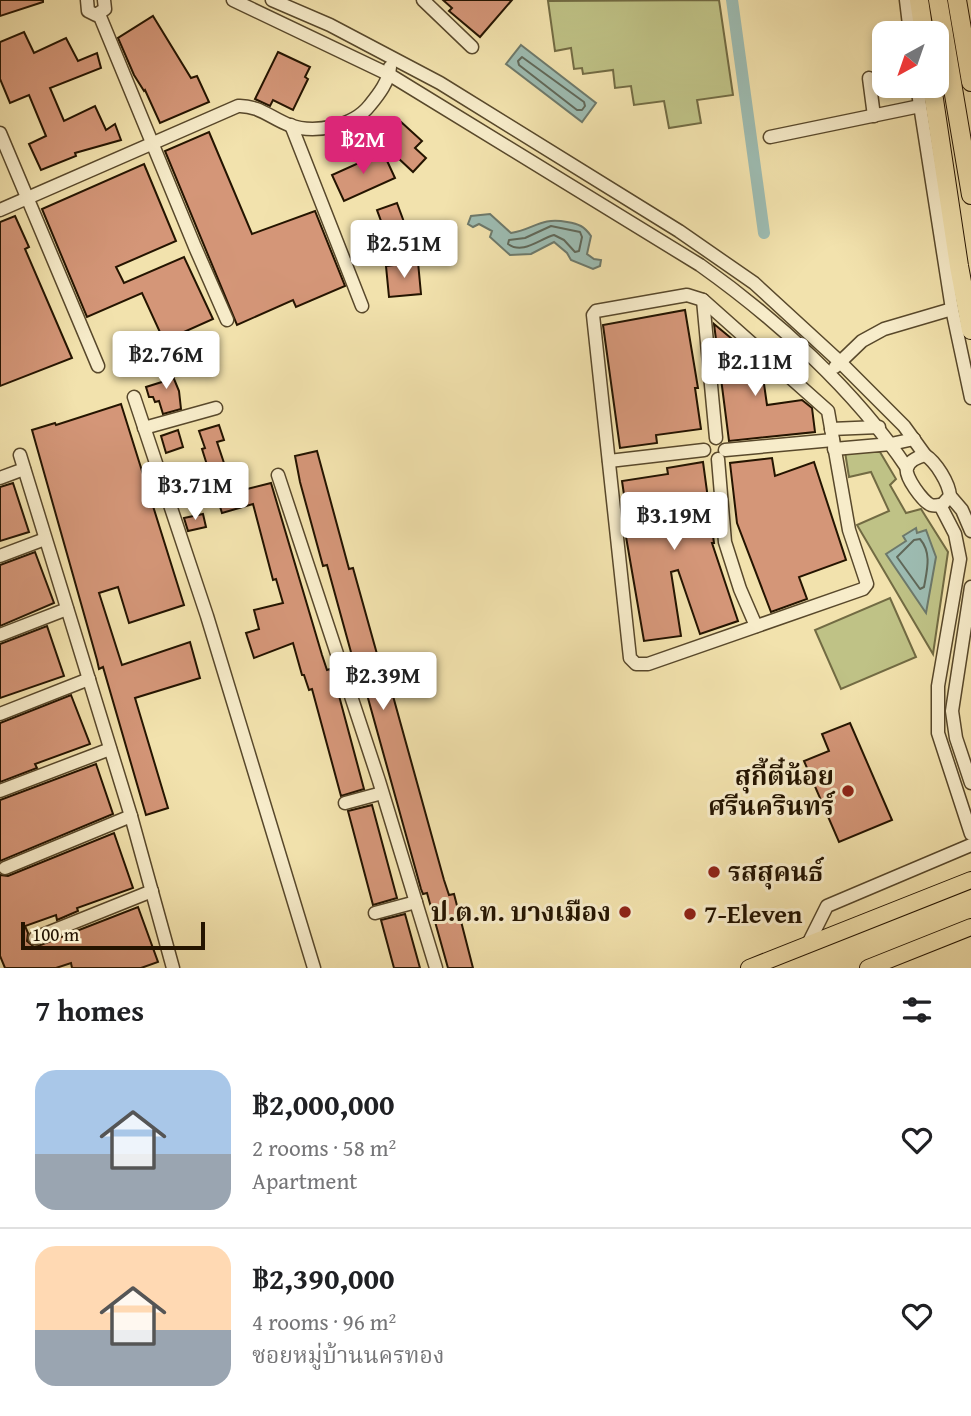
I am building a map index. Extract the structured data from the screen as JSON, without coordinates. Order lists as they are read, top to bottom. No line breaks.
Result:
{"places":["สุกี้ตี๋น้อย ศรีนครินทร์","รสสุคนธ์","ป.ต.ท. บางเมือง","7-Eleven"],"scale_bar":"100 m","north":"bottom left","page":{"price":["฿2M","฿2.51M","฿2.76M","฿2.11M","฿3.71M","฿3.19M","฿2.39M"],"scale":"100 m","heading":"7 homes","list":[{"name":"฿2,000,000","note":"2 rooms · 58 m² · Apartment"},{"name":"฿2,390,000","note":"4 rooms · 96 m² · ซอยหมู่บ้านนครทอง"}]}}
